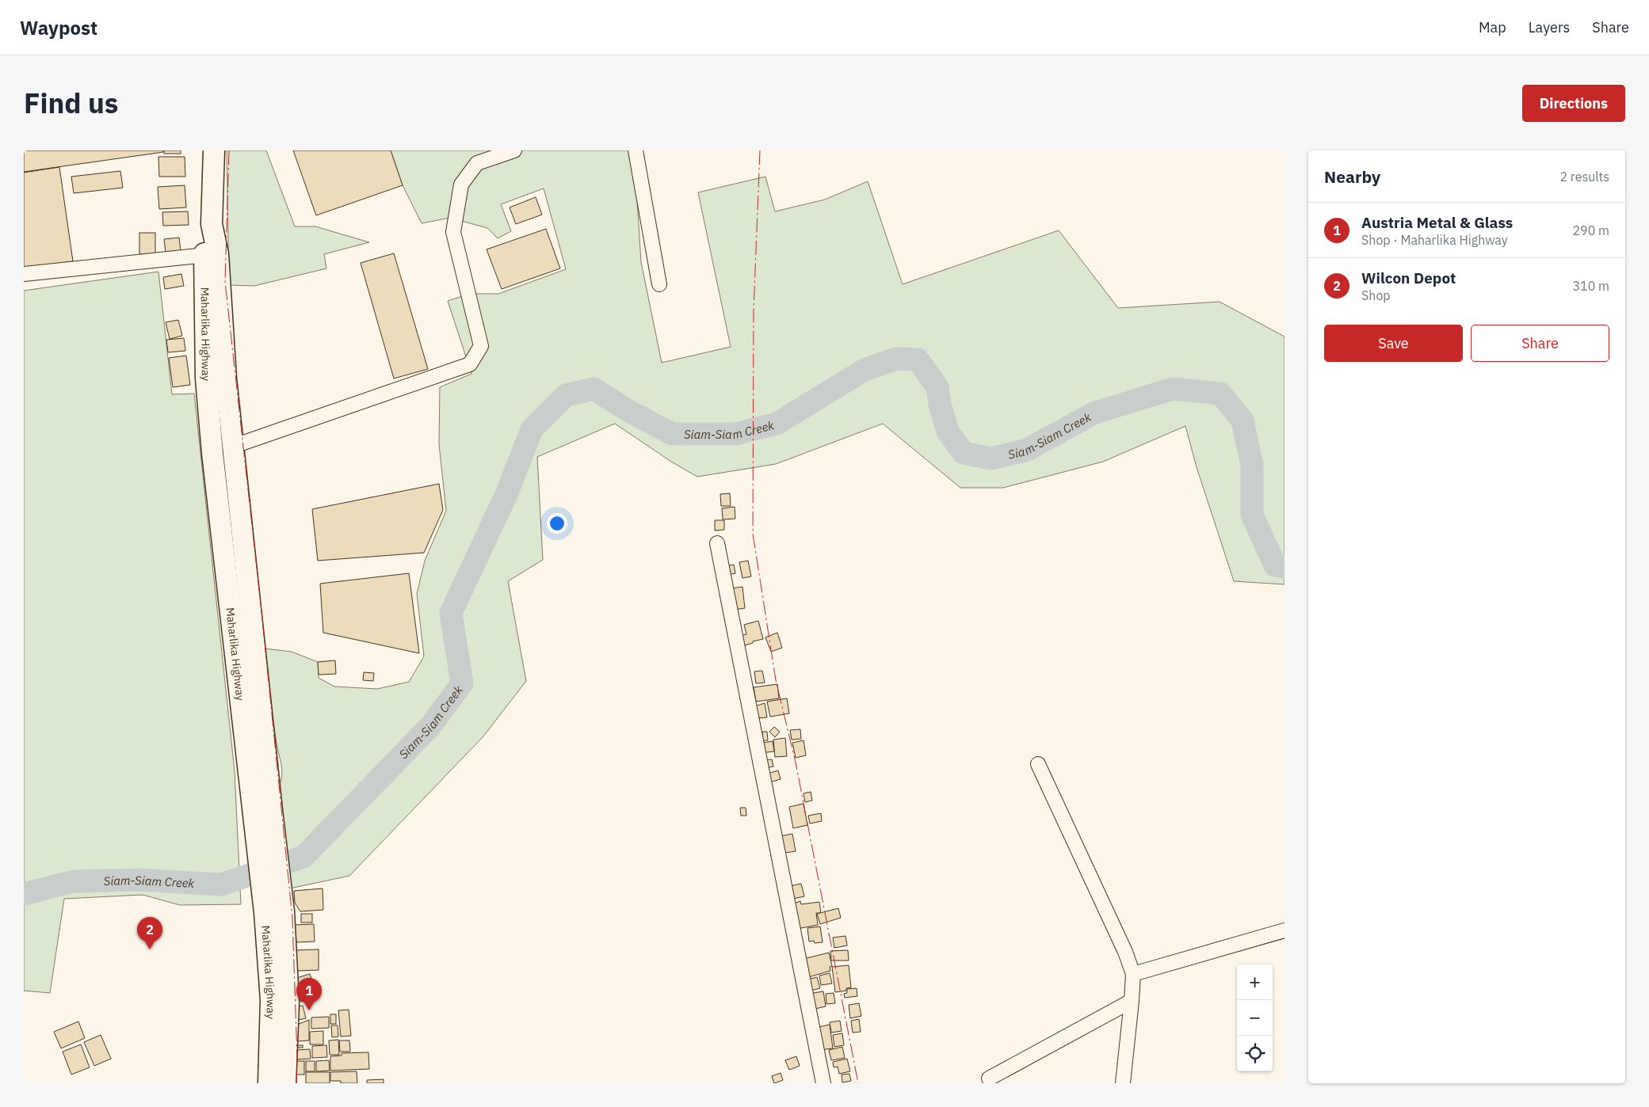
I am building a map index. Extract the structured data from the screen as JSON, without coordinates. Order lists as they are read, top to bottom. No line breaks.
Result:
{"streets":{"highway":["Maharlika Highway"]},"water":["Siam-Siam Creek"],"page":{"header":"Waypost","nav":["Map","Layers","Share"],"title":"Find us","buttons":["Directions",["Save","Share"]],"heading":["Nearby","2 results"],"list":[{"mark":"1","name":"Austria Metal & Glass","note":"Shop · Maharlika Highway","value":"290 m"},{"mark":"2","name":"Wilcon Depot","note":"Shop","value":"310 m"}],"pins":["2","1"],"map_buttons":["+","−"]}}
